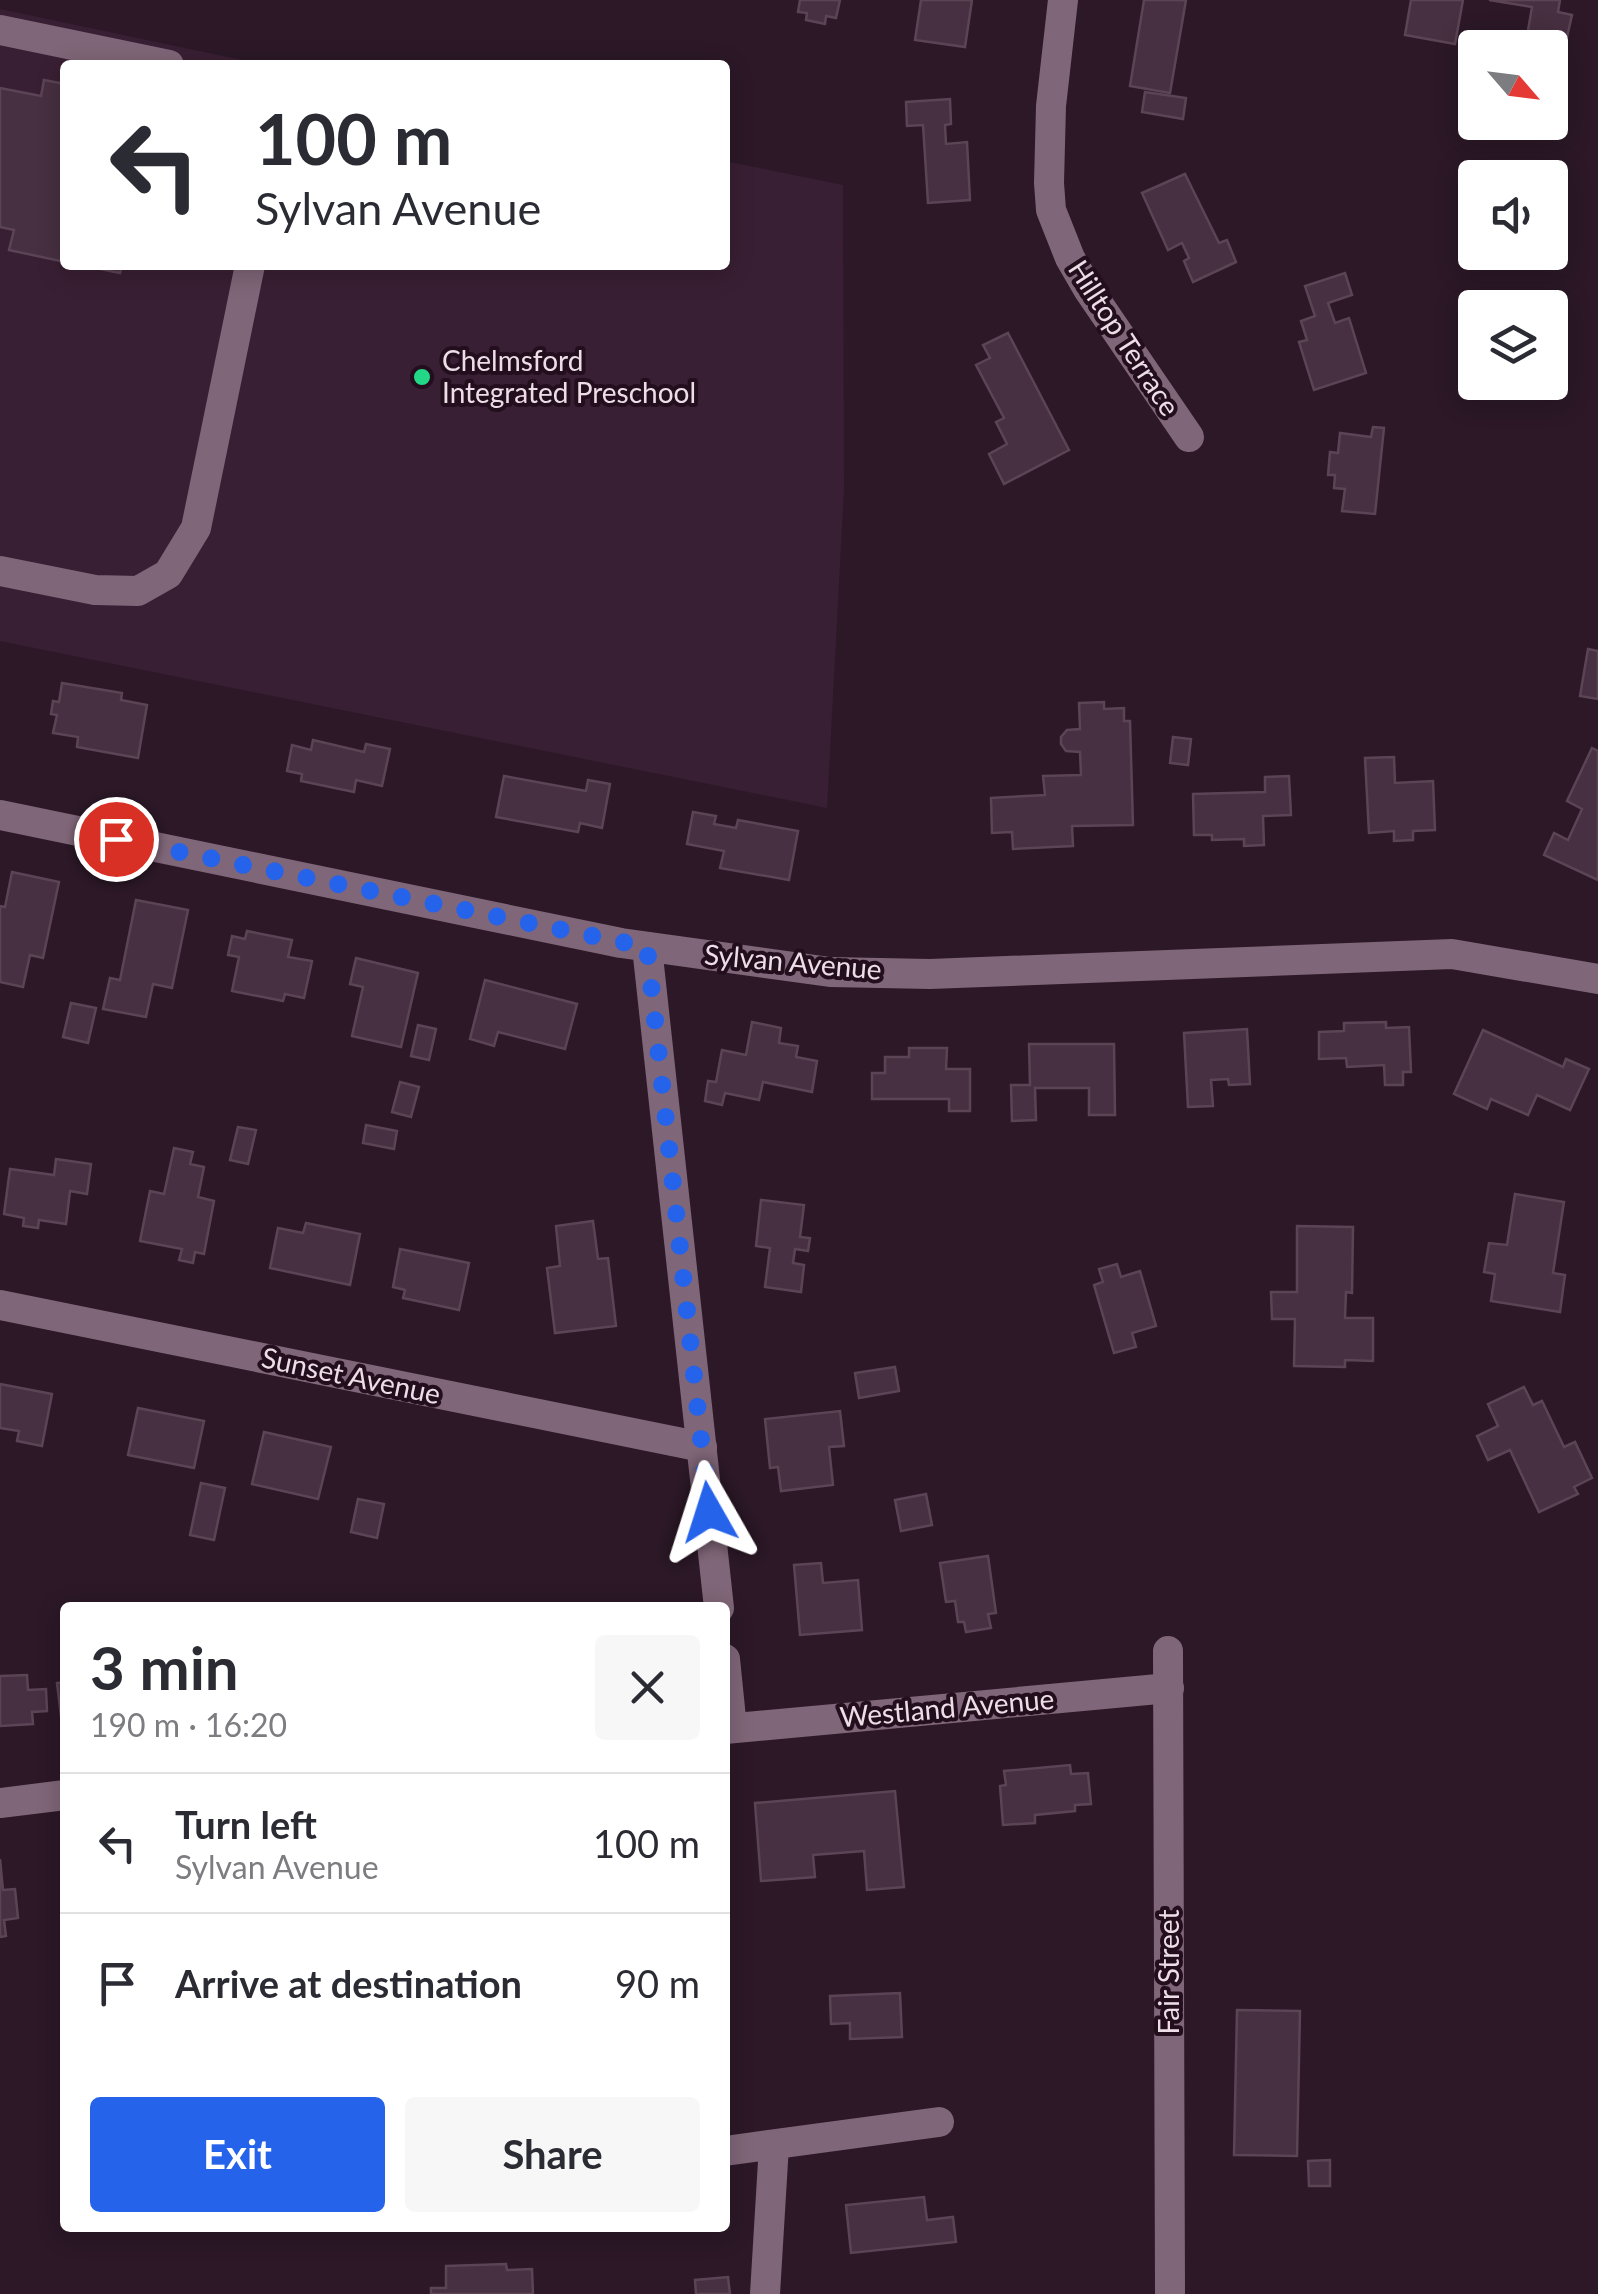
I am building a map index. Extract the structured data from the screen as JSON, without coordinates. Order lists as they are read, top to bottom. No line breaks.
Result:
{"streets":{"street":["Hilltop Terrace","Sylvan Avenue","Sunset Avenue","Westland Avenue","Fair Street"]},"crossings":[["Westland Avenue","Fair Street"]],"places":["Chelmsford Integrated Preschool"],"north":"bottom right","page":{"turn":["100 m","Sylvan Avenue"],"heading":["3 min","190 m · 16:20"],"list":[{"name":"Turn left","note":"Sylvan Avenue","value":"100 m"},{"name":"Arrive at destination","value":"90 m"}],"buttons":["Exit","Share"]}}
